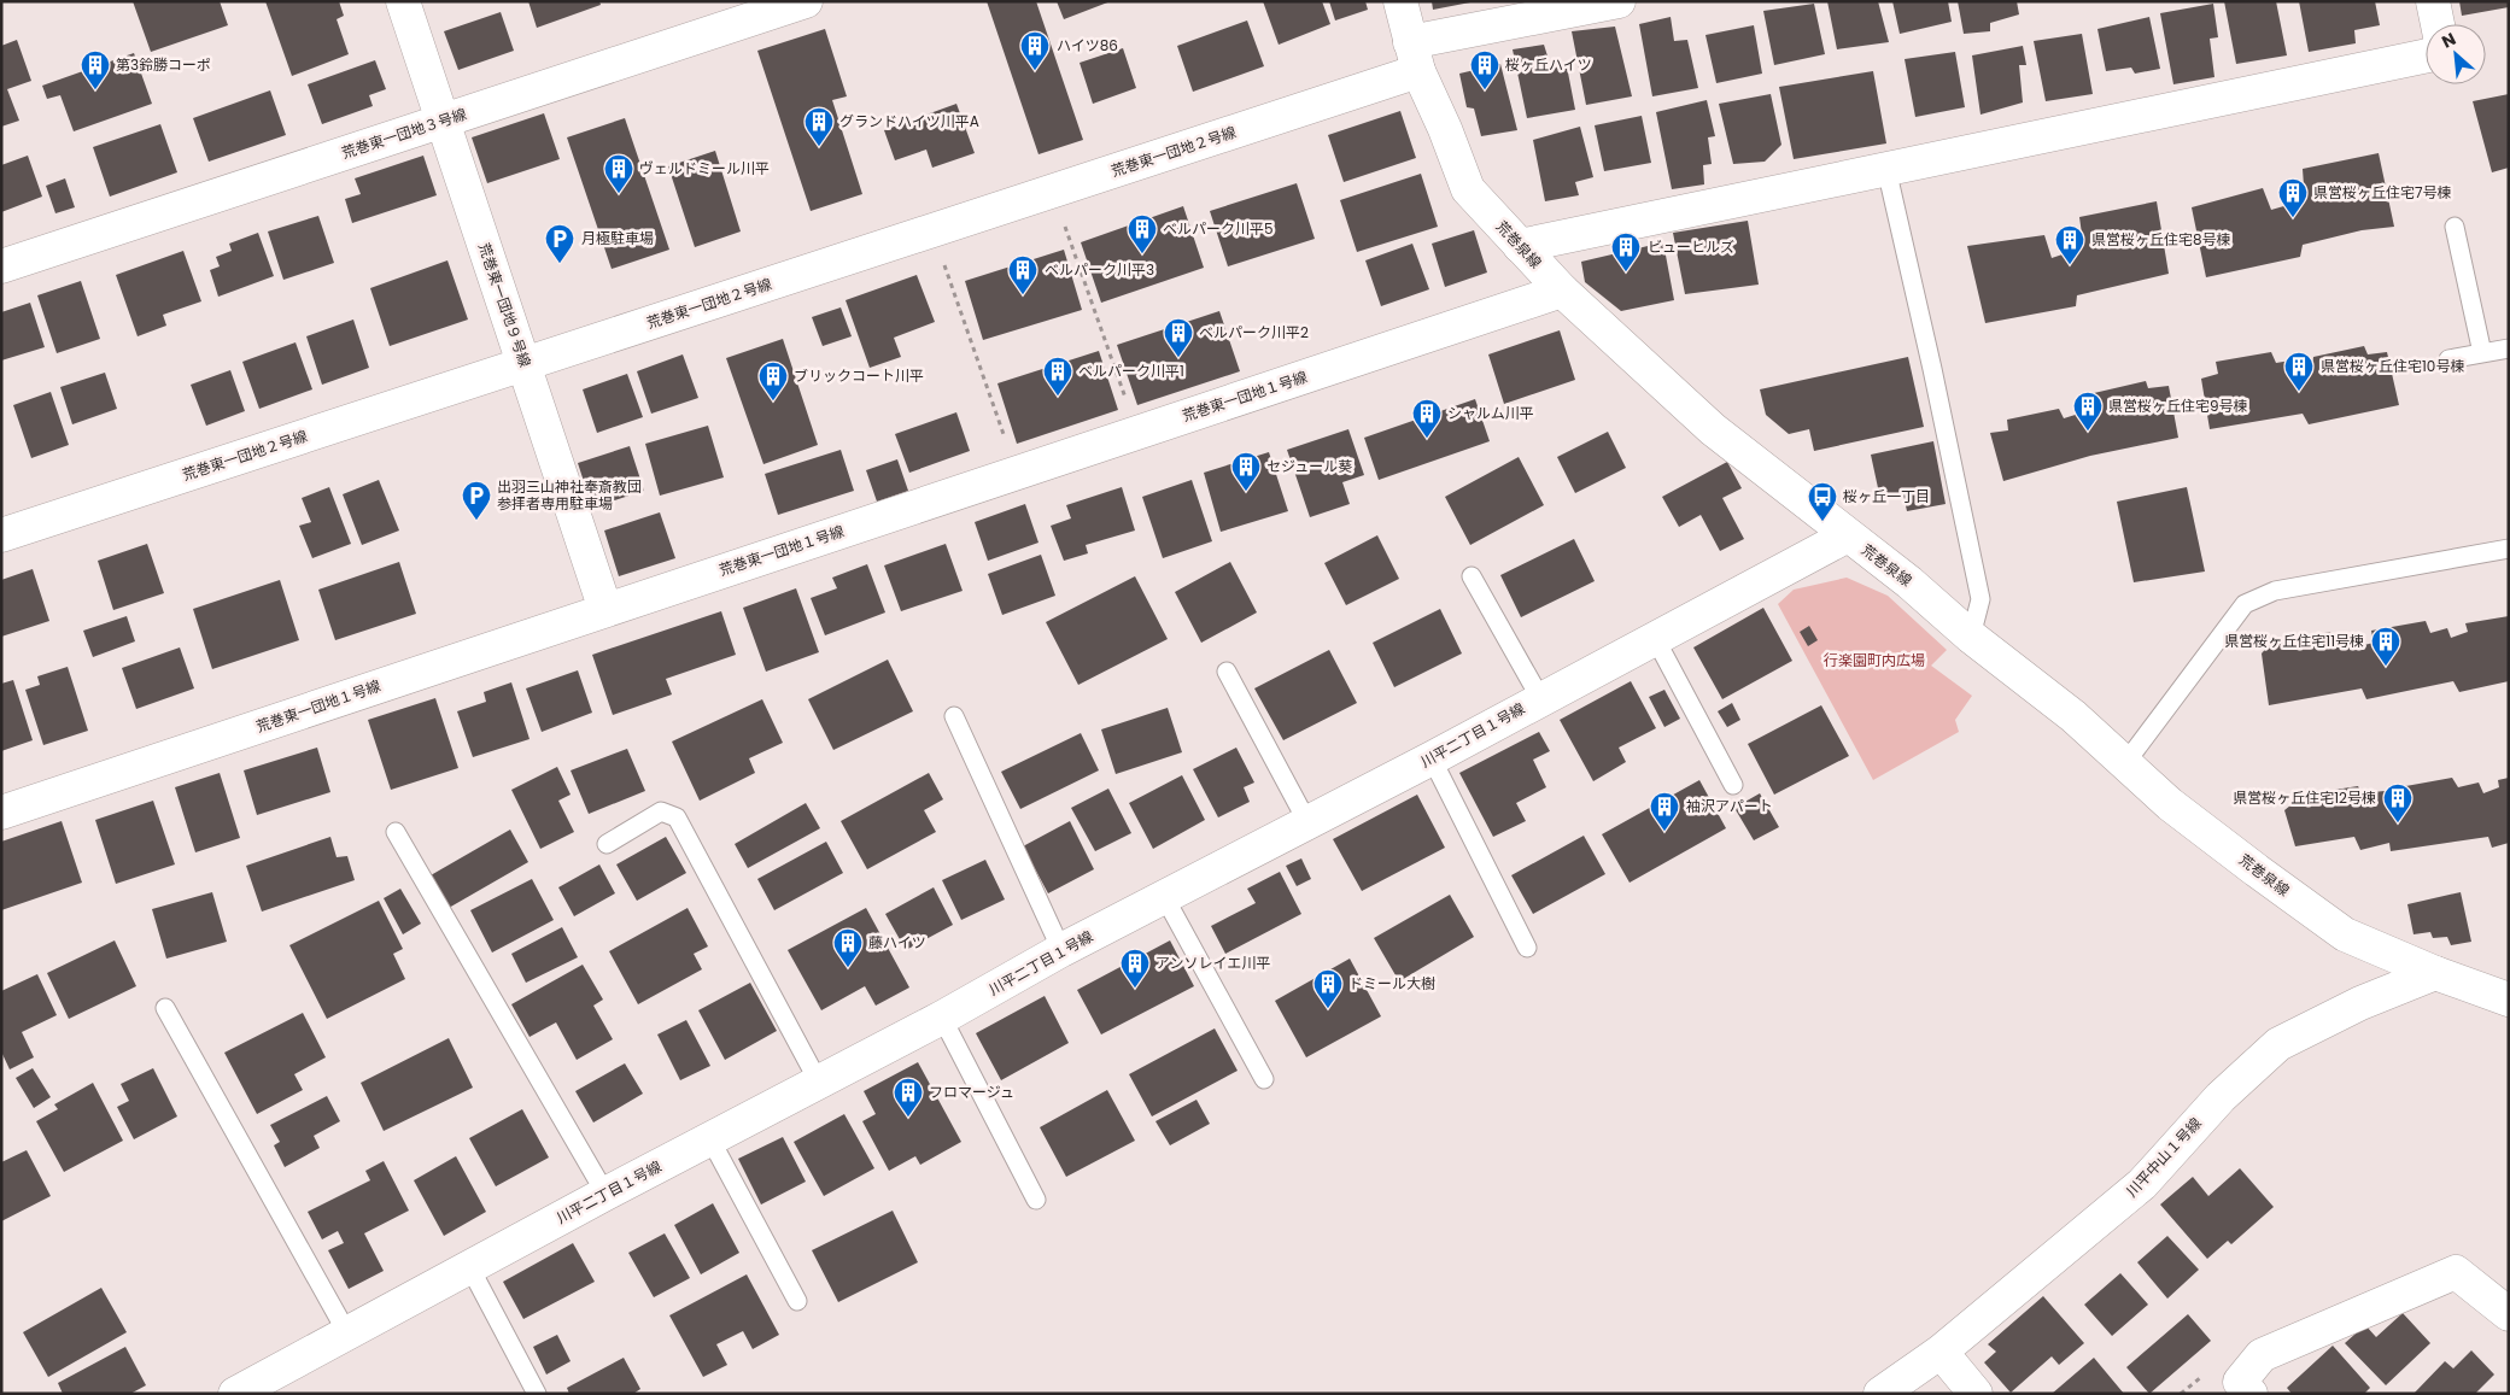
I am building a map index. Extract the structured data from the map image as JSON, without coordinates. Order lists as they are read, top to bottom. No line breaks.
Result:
{"streets":{"street":["荒巻東一団地３号線","荒巻東一団地２号線","荒巻泉線","荒巻東一団地９号線","荒巻東一団地１号線","川平二丁目１号線","川平中山１号線"]},"crossings":[["荒巻東一団地３号線","荒巻東一団地９号線"],["荒巻東一団地２号線","荒巻泉線"],["荒巻東一団地２号線","荒巻東一団地９号線"],["荒巻泉線","荒巻東一団地１号線"],["荒巻泉線","川平二丁目１号線"],["荒巻泉線","川平中山１号線"],["荒巻東一団地９号線","荒巻東一団地１号線"]],"parks":["行楽園町内広場"],"places":{"building":["ハイツ86","第3鈴勝コーポ","桜ヶ丘ハイツ","グランドハイツ川平A","ヴェルドミール川平","県営桜ヶ丘住宅7号棟","ベルパーク川平5","県営桜ヶ丘住宅8号棟","ビューヒルズ","ベルパーク川平3","ベルパーク川平2","県営桜ヶ丘住宅10号棟","ベルパーク川平1","ブリックコート川平","県営桜ヶ丘住宅9号棟","シャルム川平","セジュール葵","県営桜ヶ丘住宅11号棟","県営桜ヶ丘住宅12号棟","袖沢アパート","藤ハイツ","アンソレイエ川平","ドミール大樹","フロマージュ"],"parking":["月極駐車場","出羽三山神社奉斎教団 参拝者専用駐車場"],"bus stop":["桜ヶ丘一丁目"]},"north":"top left"}
